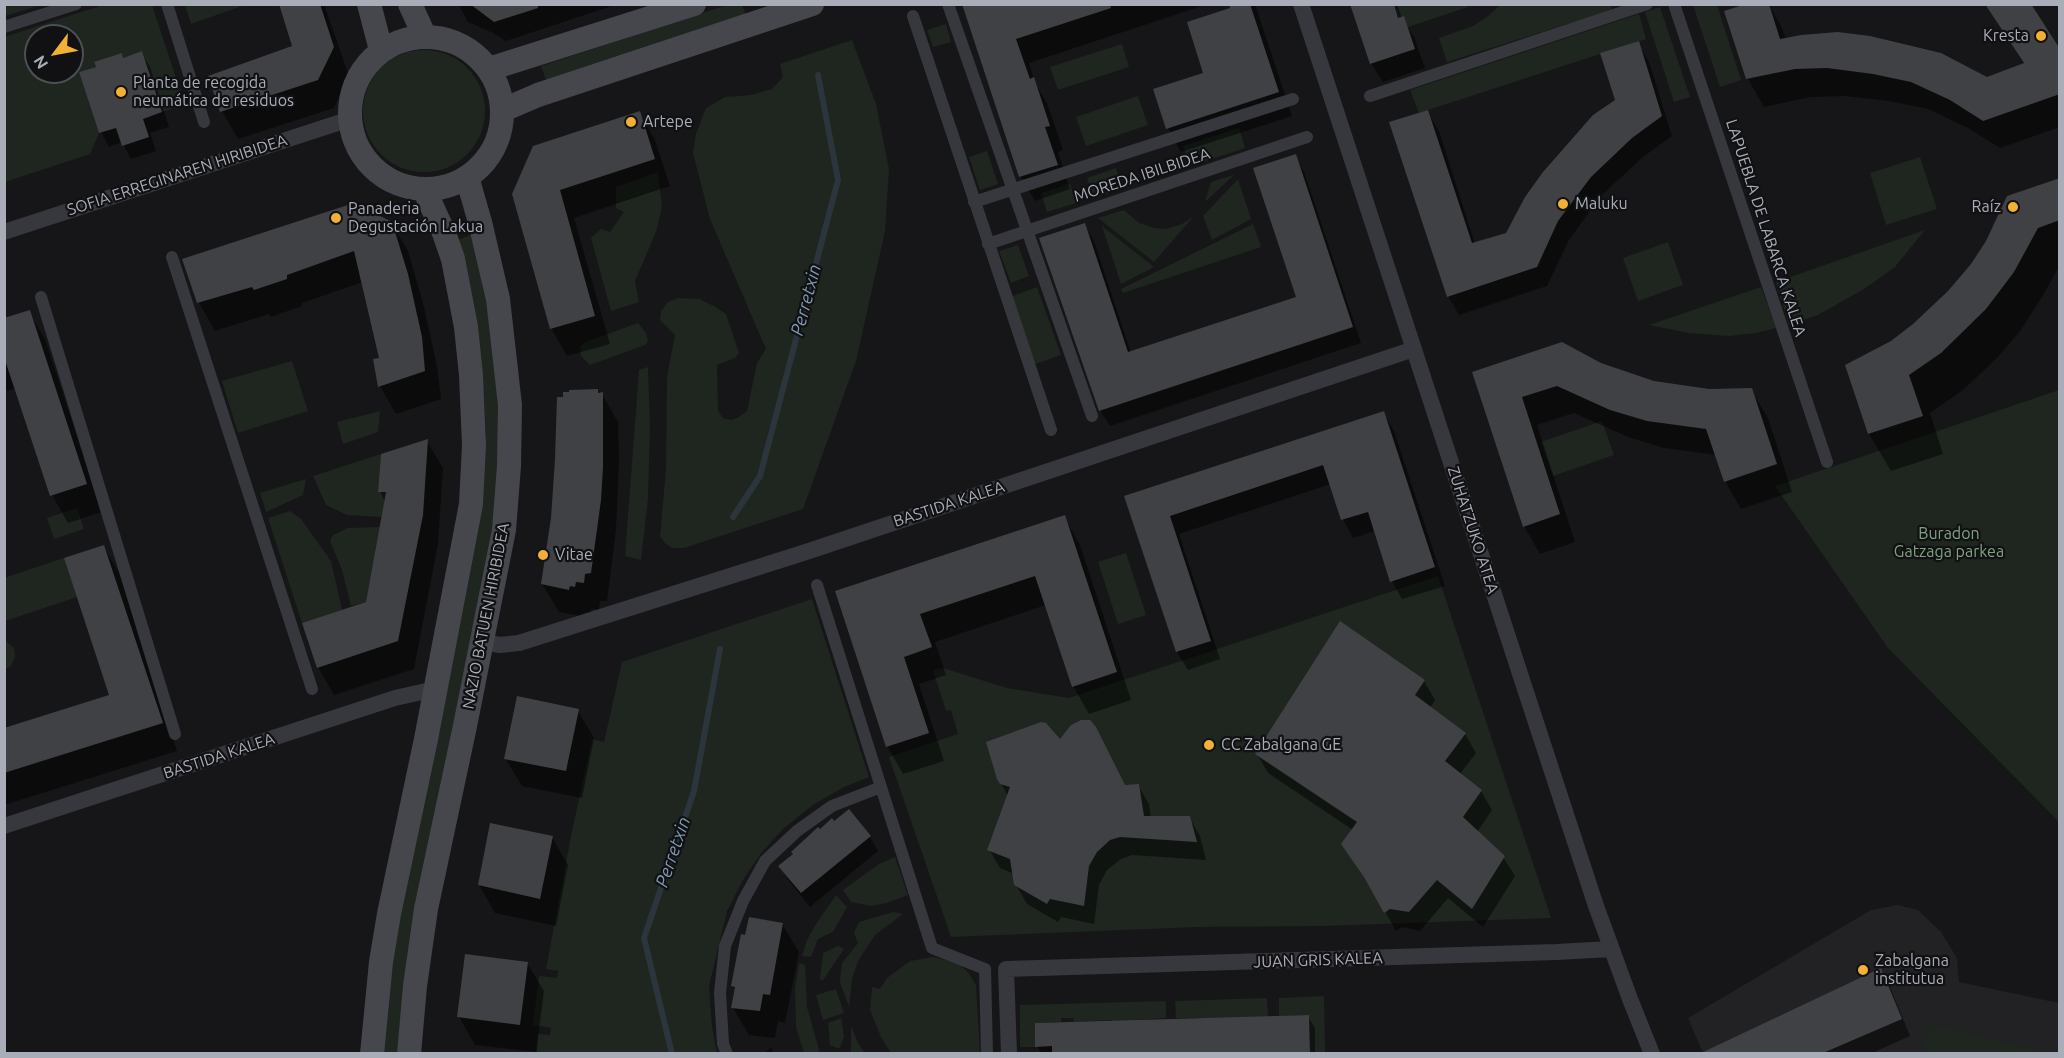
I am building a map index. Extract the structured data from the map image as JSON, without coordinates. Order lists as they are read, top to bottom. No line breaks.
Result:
{"streets":{"main road":["NAZIO BATUEN HIRIBIDEA"],"street":["SOFIA ERREGINAREN HIRIBIDEA","MOREDA IBILBIDEA","LAPUEBLA DE LABARCA KALEA","BASTIDA KALEA","ZUHATZUKO ATEA","JUAN GRIS KALEA"]},"crossings":[["SOFIA ERREGINAREN HIRIBIDEA","NAZIO BATUEN HIRIBIDEA"],["BASTIDA KALEA","ZUHATZUKO ATEA"],["BASTIDA KALEA","NAZIO BATUEN HIRIBIDEA"],["ZUHATZUKO ATEA","JUAN GRIS KALEA"]],"water":["Perretxin"],"parks":["Buradon Gatzaga parkea"],"places":["Kresta","Planta de recogida neumática de residuos","Artepe","Maluku","Raíz","Panaderia Degustación Lakua","Vitae","CC Zabalgana GE","Zabalgana institutua"],"north":"bottom left"}
